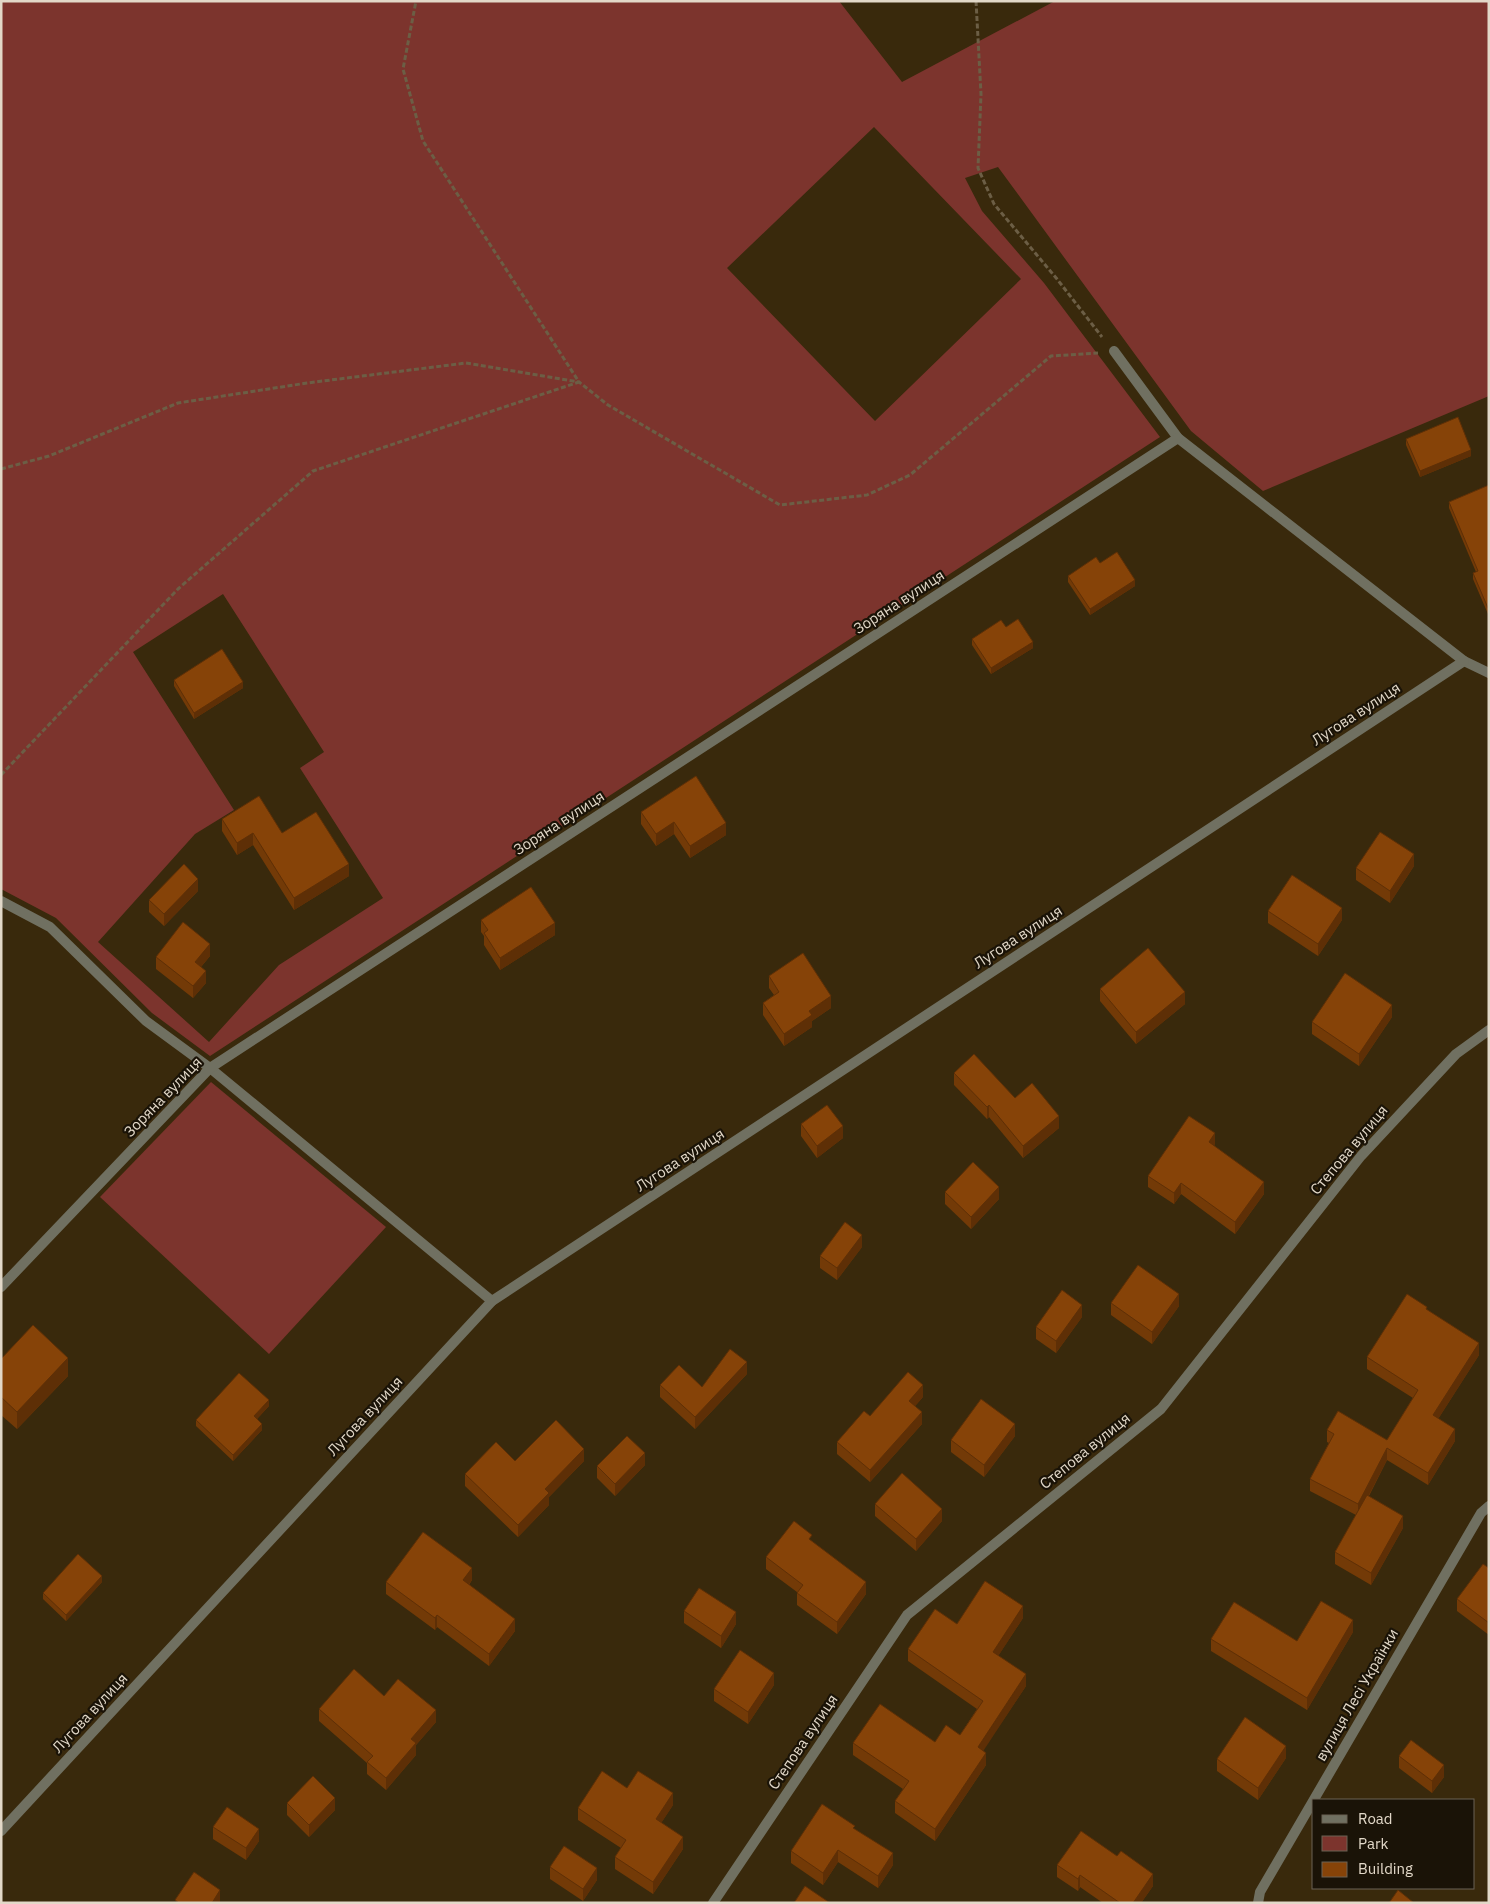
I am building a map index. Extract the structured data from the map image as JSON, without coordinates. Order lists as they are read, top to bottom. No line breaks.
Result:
{"streets":{"street":["Зоряна вулиця","Лугова вулиця","Степова вулиця","вулиця Лесі Українки"]},"legend":["Road","Park","Building"]}
